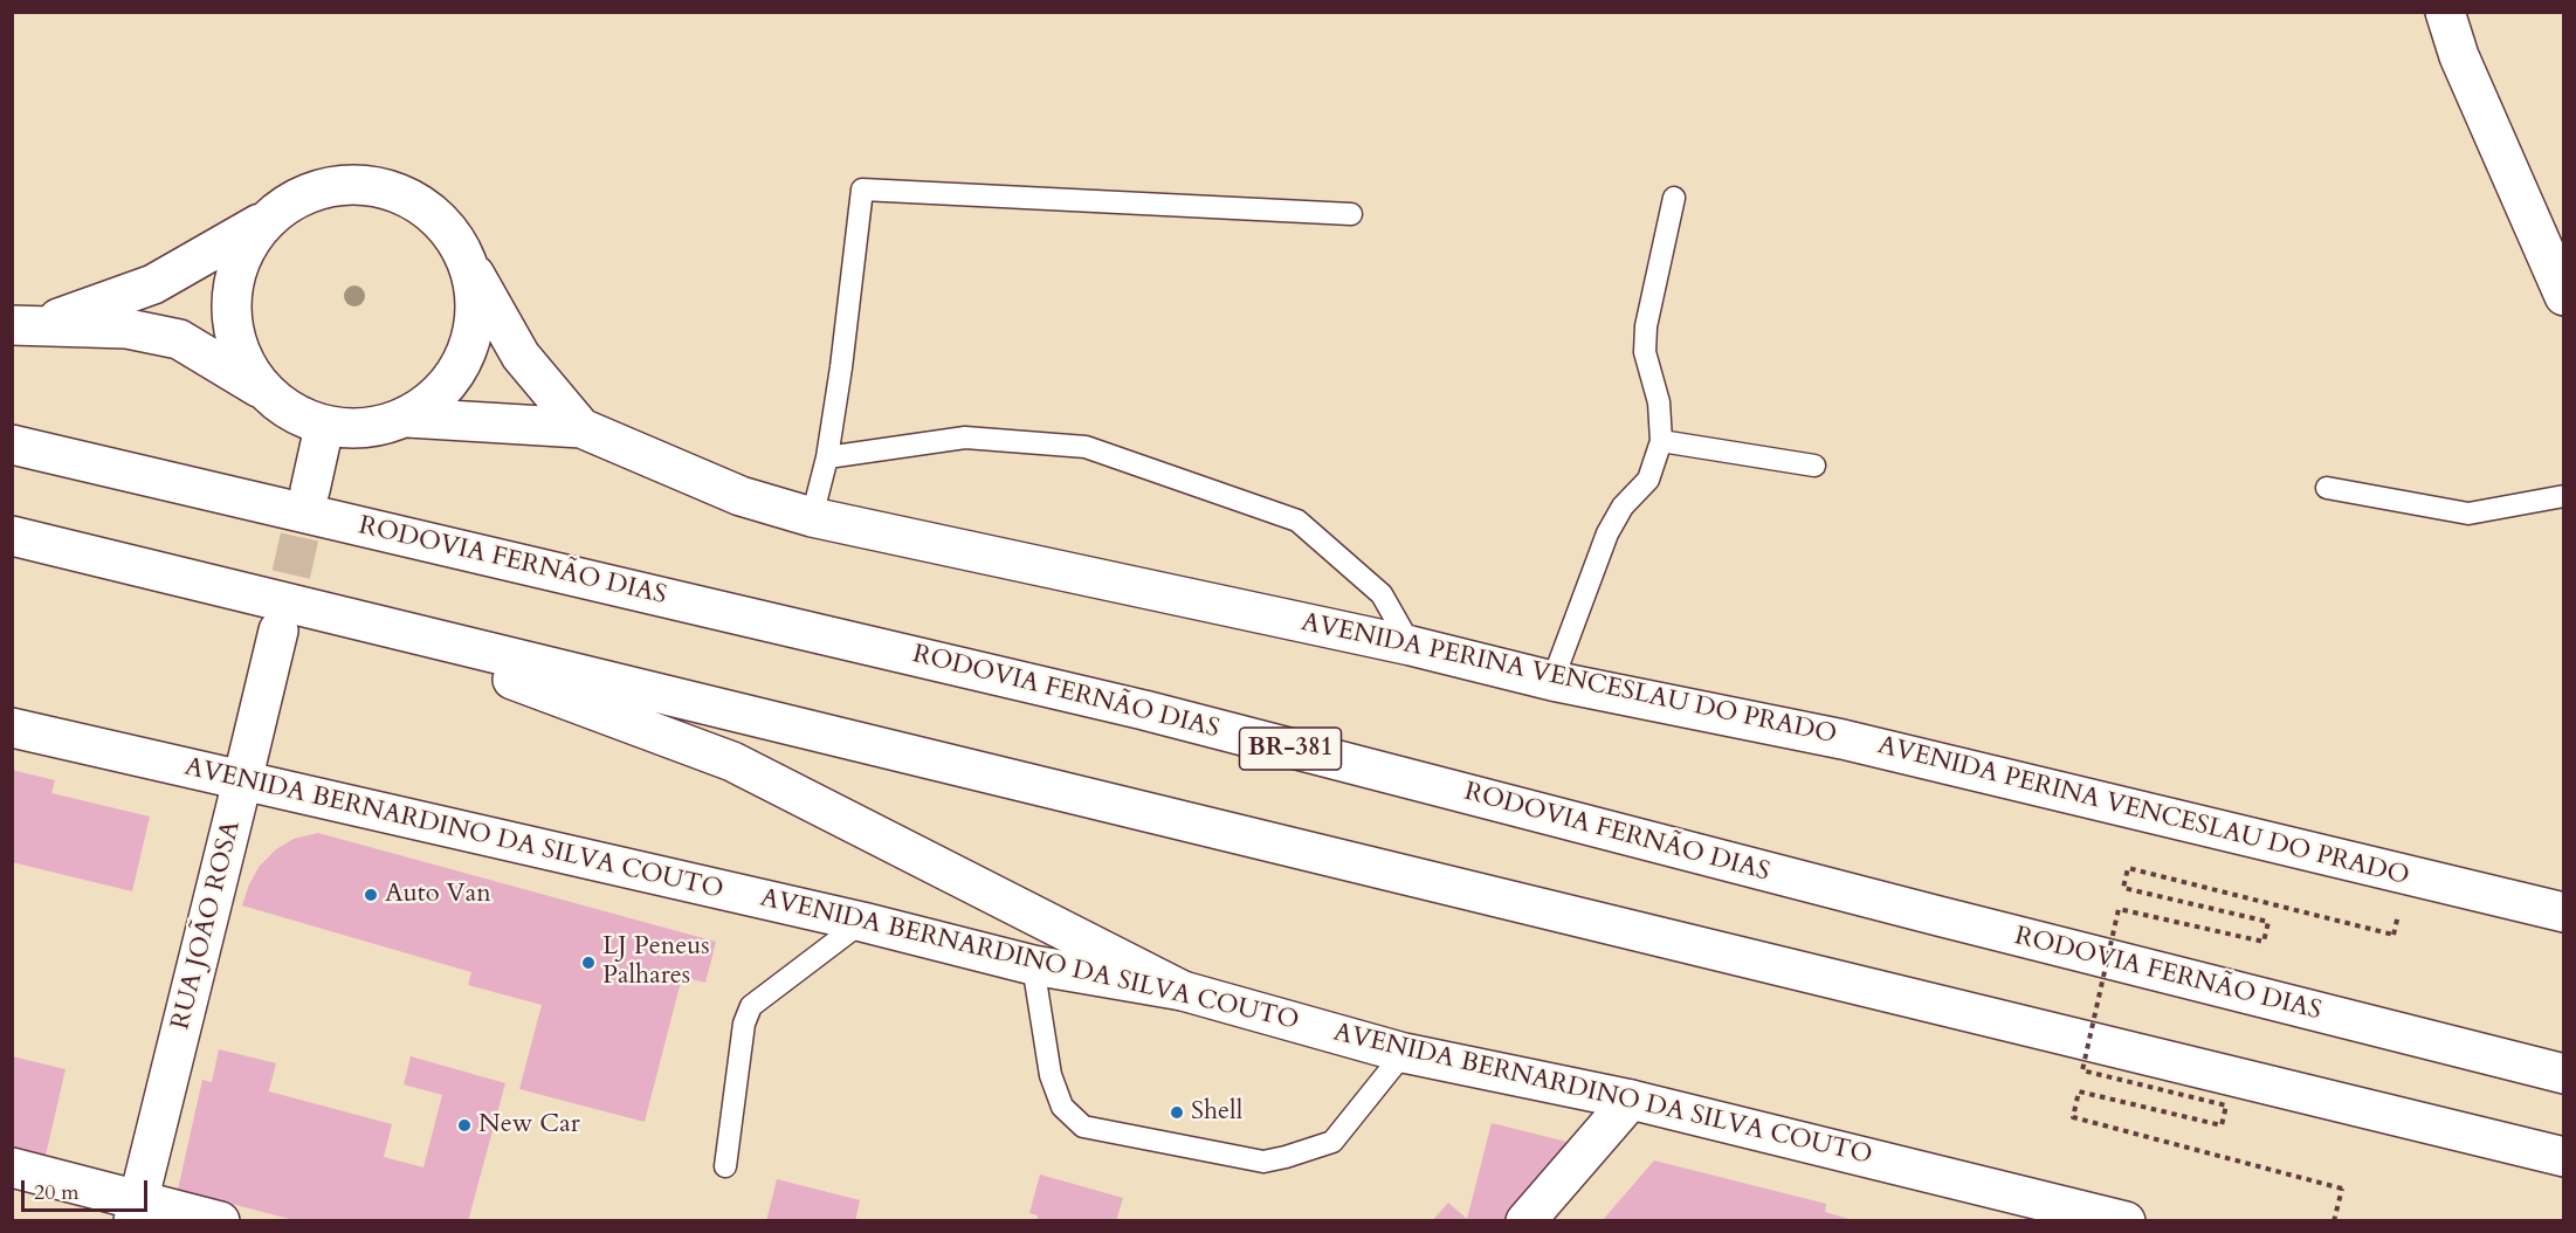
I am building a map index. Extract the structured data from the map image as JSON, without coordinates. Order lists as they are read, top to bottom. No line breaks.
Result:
{"streets":{"main road":["RODOVIA FERNÃO DIAS","AVENIDA PERINA VENCESLAU DO PRADO","BR-381","AVENIDA BERNARDINO DA SILVA COUTO","RUA JOÃO ROSA"]},"crossings":[["AVENIDA BERNARDINO DA SILVA COUTO","RUA JOÃO ROSA"]],"places":["Auto Van","LJ Peneus Palhares","Shell","New Car"],"scale_bar":"20 m"}
